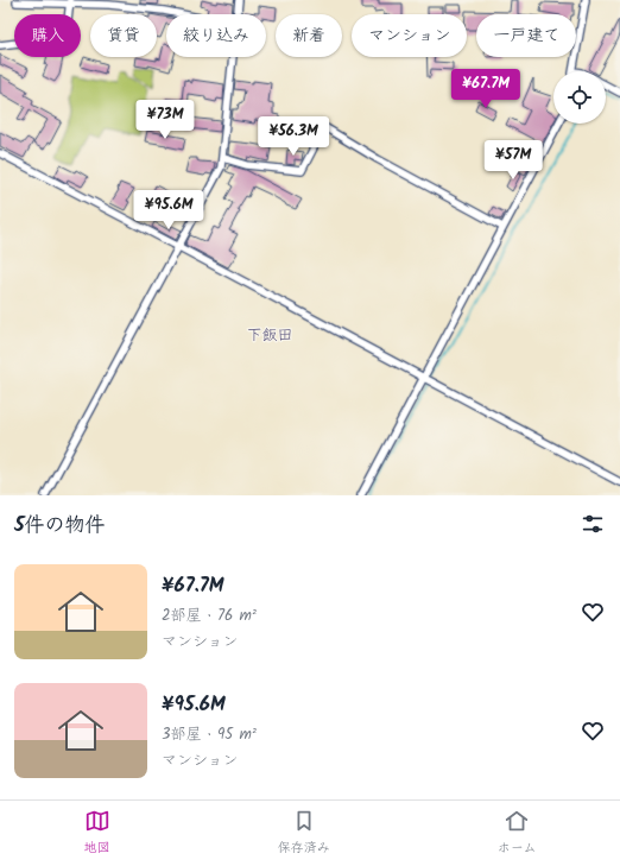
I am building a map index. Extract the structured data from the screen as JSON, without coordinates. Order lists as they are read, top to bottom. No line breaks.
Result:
{"districts":["下飯田"],"page":{"chip":["購入","賃貸","絞り込み","新着","マンション","一戸建て"],"price":["¥67.7M","¥73M","¥56.3M","¥57M","¥95.6M"],"heading":"5件の物件","list":[{"name":"¥67.7M","note":"2部屋 · 76 m² · マンション"},{"name":"¥95.6M","note":"3部屋 · 95 m² · マンション"}],"tabs":["地図","保存済み","ホーム"]}}
